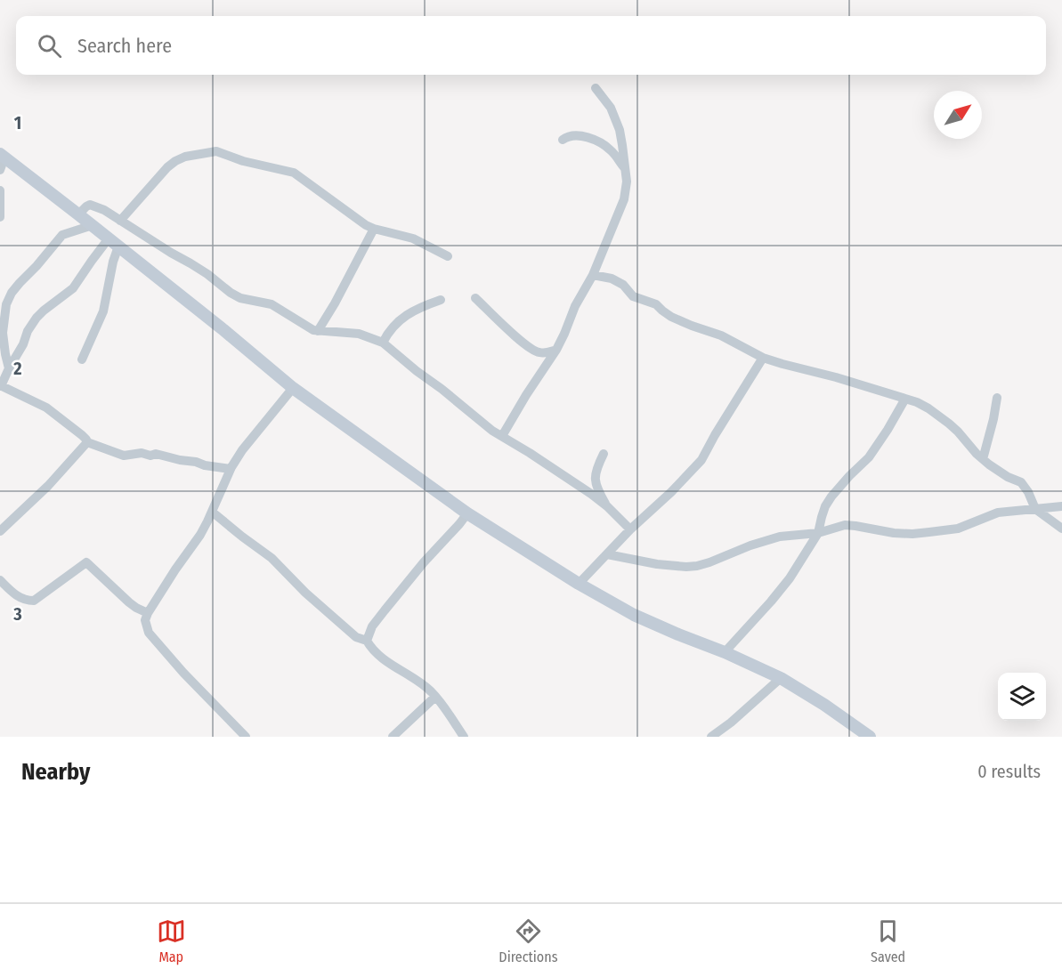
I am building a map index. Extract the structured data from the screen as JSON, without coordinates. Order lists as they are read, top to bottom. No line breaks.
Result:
{"north":"top right","page":{"search":"Search here","heading":["Nearby","0 results"],"nav":["Map","Directions","Saved"]},"grid":{"rows":["1","2","3"]}}
